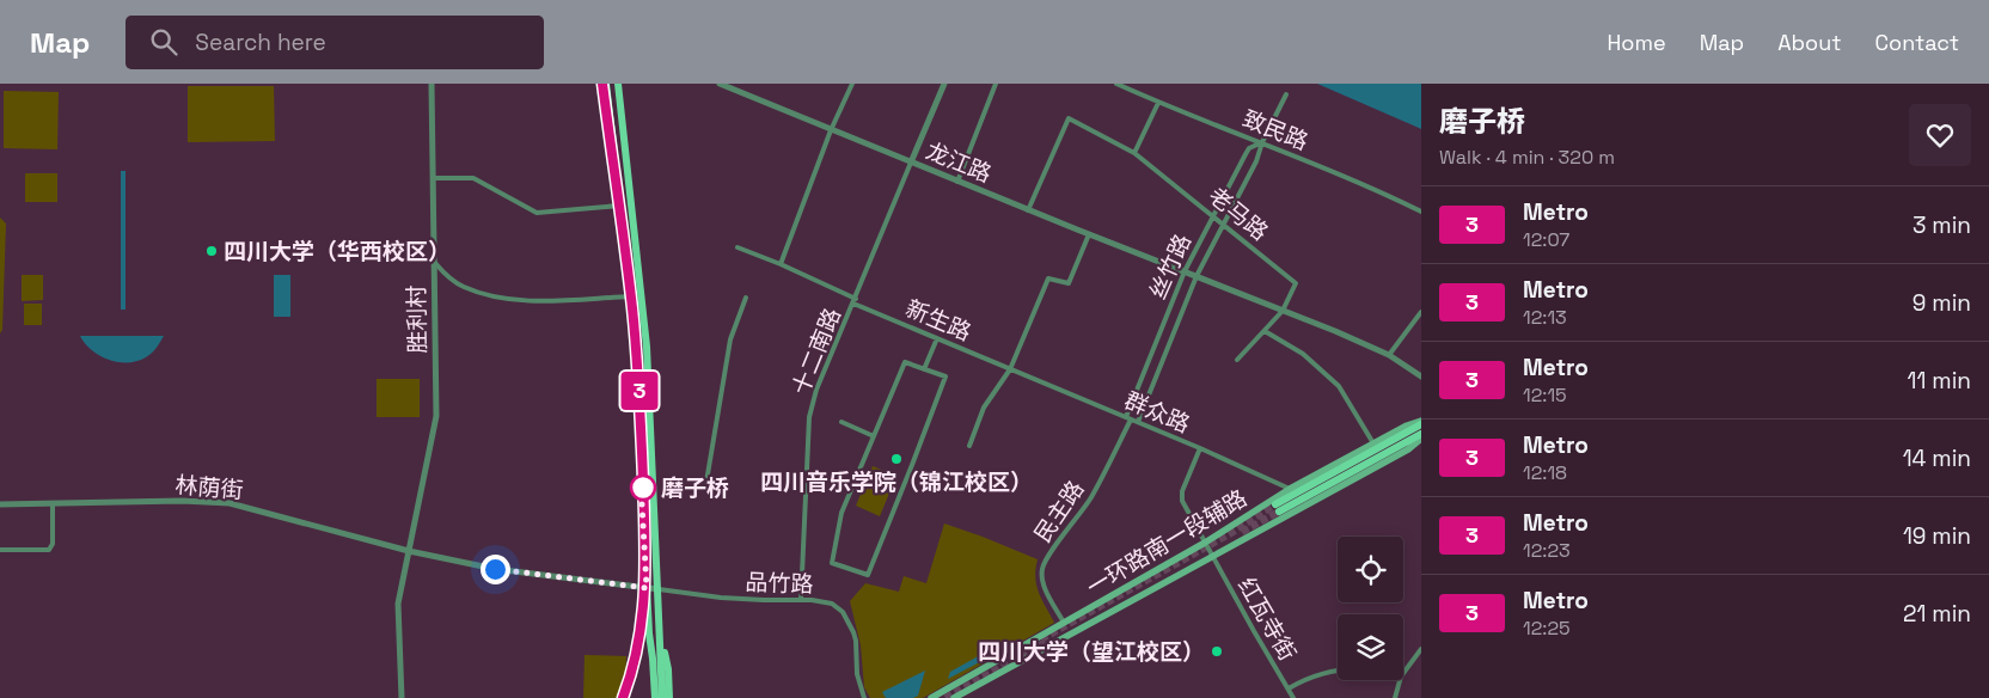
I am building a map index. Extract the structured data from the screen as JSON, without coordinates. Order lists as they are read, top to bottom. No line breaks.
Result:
{"streets":{"main road":["一环路南一段辅路"],"street":["致民路","龙江路","老马路","丝竹路","胜利村","新生路","十二南路","群众路","林荫街","民主路","品竹路","红瓦寺街"]},"crossings":[["致民路","丝竹路"],["龙江路","老马路"],["龙江路","丝竹路"],["龙江路","十二南路"],["老马路","丝竹路"],["丝竹路","群众路"],["丝竹路","民主路"],["胜利村","林荫街"],["新生路","十二南路"],["新生路","群众路"],["十二南路","品竹路"],["群众路","民主路"],["群众路","一环路南一段辅路"],["群众路","红瓦寺街"],["林荫街","品竹路"],["民主路","一环路南一段辅路"],["一环路南一段辅路","红瓦寺街"]],"places":["四川大学（华西校区）","四川音乐学院（锦江校区）","磨子桥","四川大学（望江校区）"],"lines":["metro line 3"],"page":{"header":"Map","search":"Search here","nav":["Home","Map","About","Contact"],"on_map":"3","heading":["磨子桥","Walk · 4 min · 320 m"],"list":[{"mark":"3","name":"Metro","note":"12:07","value":"3 min"},{"mark":"3","name":"Metro","note":"12:13","value":"9 min"},{"mark":"3","name":"Metro","note":"12:15","value":"11 min"},{"mark":"3","name":"Metro","note":"12:18","value":"14 min"},{"mark":"3","name":"Metro","note":"12:23","value":"19 min"},{"mark":"3","name":"Metro","note":"12:25","value":"21 min"}]}}
